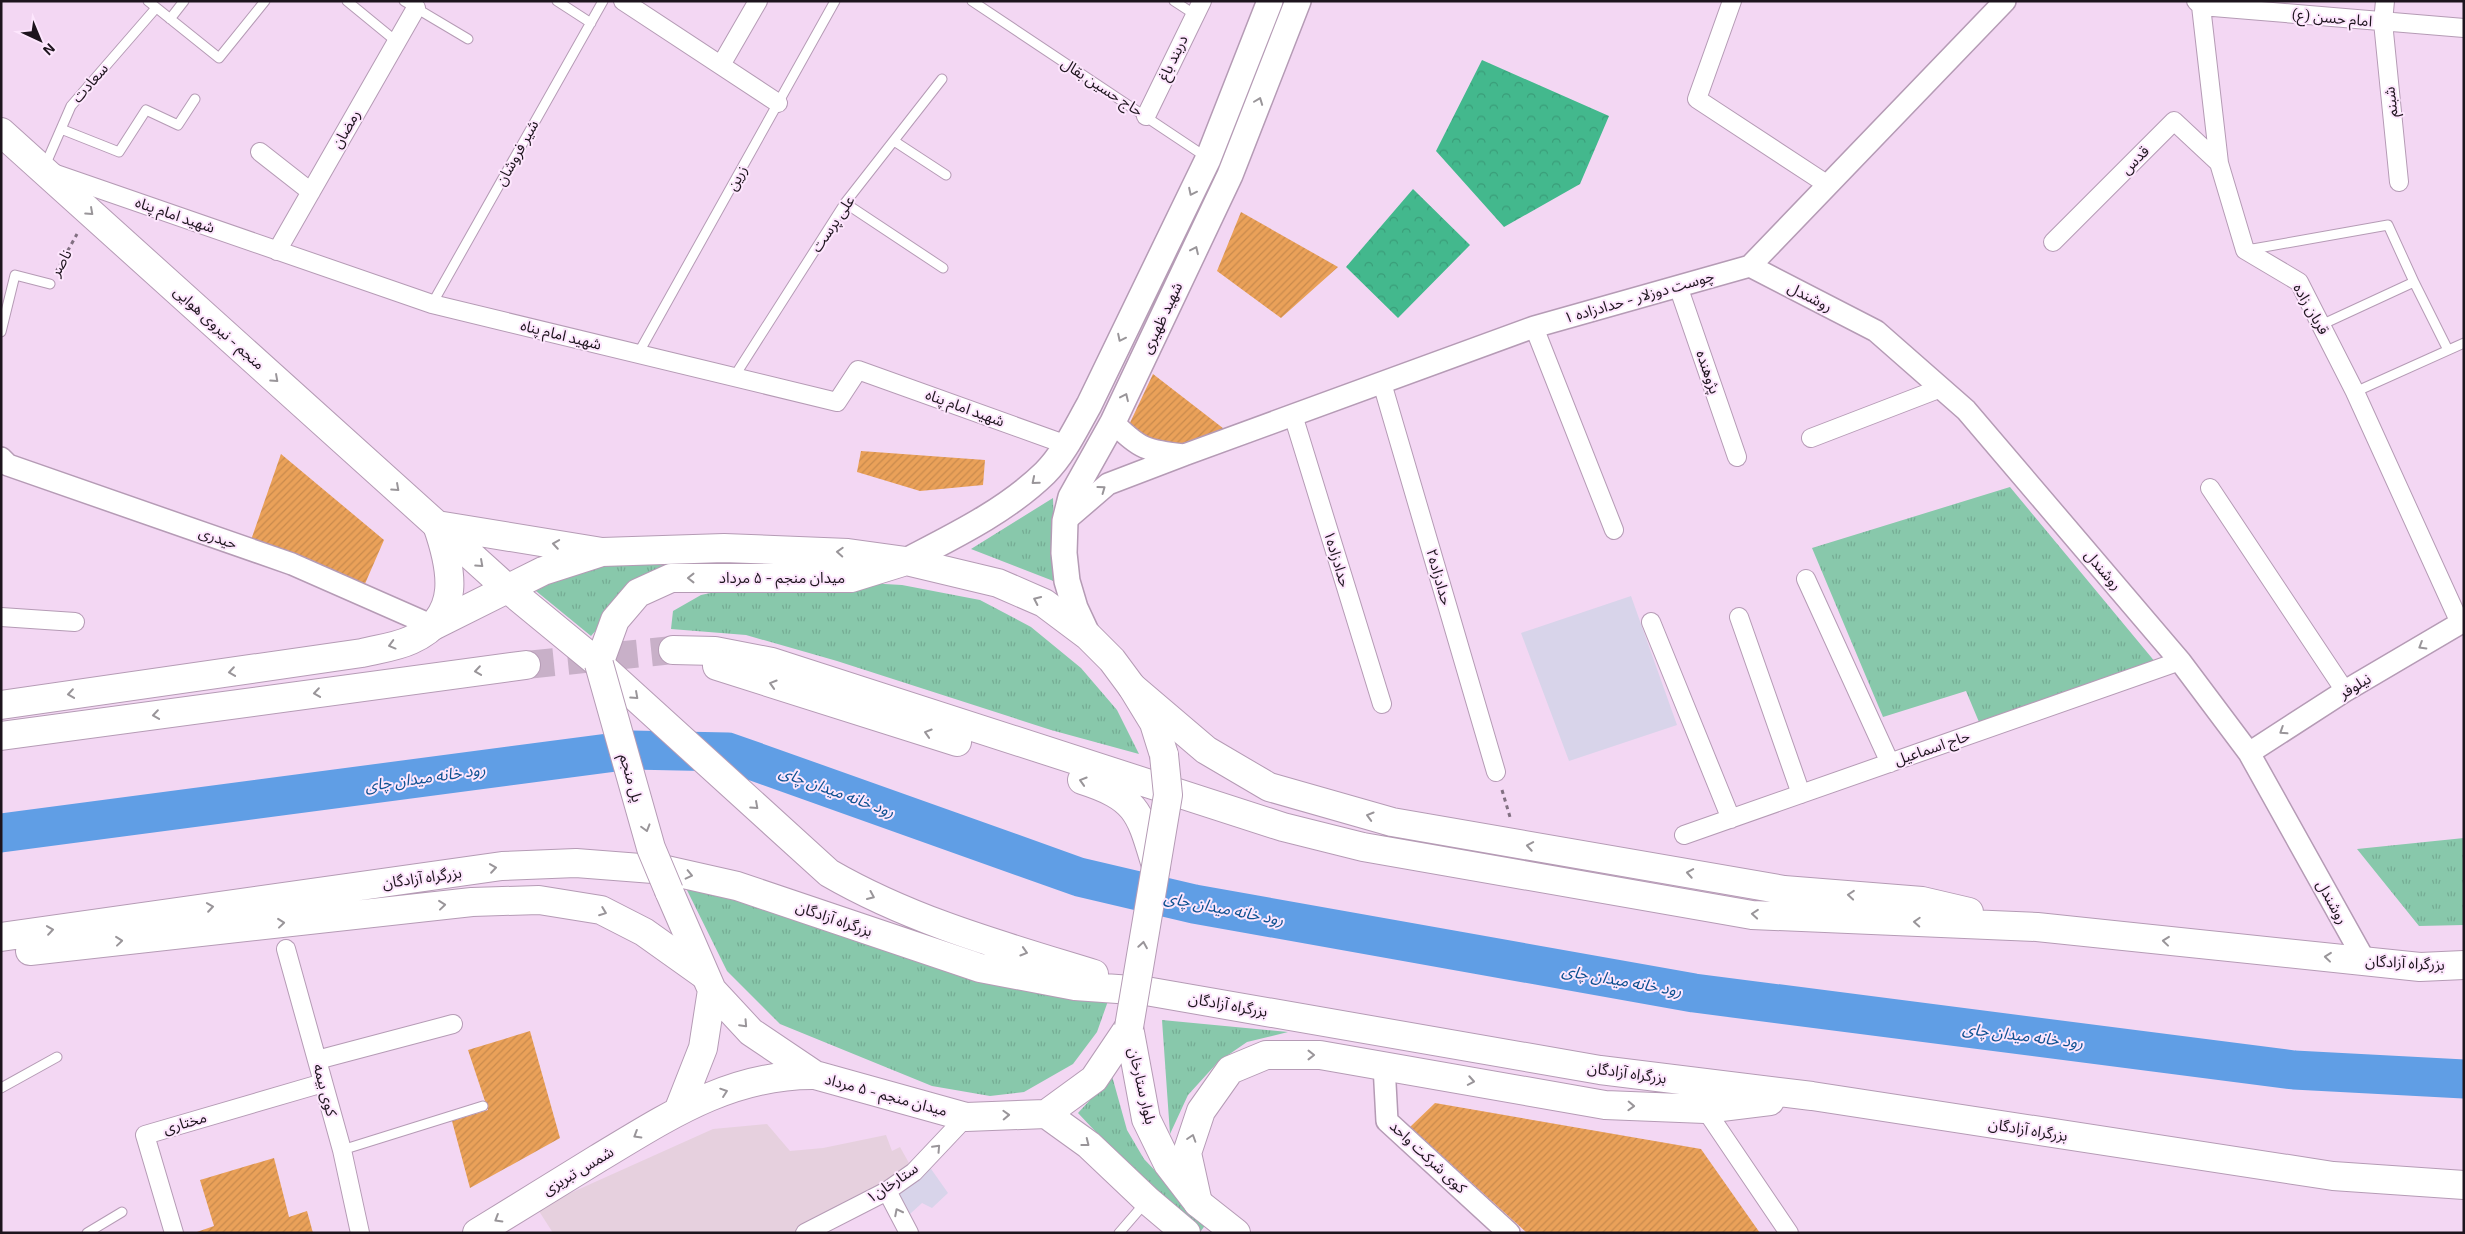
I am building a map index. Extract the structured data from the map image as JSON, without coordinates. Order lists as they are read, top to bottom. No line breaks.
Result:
{"streets":{"main road":["شهید ظهیری","منجم - نیروی هوایی","میدان منجم - ۵ مرداد","پل منجم","بزرگراه آزادگان","بلوار ستارخان","شمس تبریزی"],"street":["امام حسن (ع)","دربند باغ","شبنم","رمضان","قدس","شهید امام پناه","چوست دوزلار - حدادزاده ۱","روشندل","قربان زاده","پژوهنده","حیدری","حدادزاده۱","حدادزاده۲","نیلوفر","حاج اسماعیل","کوی بیمه","مختاری","کوی شرکت واحد","ستارخان۱"],"lane":["سعادت","حاج حسین بقال","شیر فروشان","زرین","علی پرست","ناصر"]},"crossings":[["امام حسن (ع)","شبنم"],["دربند باغ","حاج حسین بقال"],["سعادت","شهید امام پناه"],["سعادت","منجم - نیروی هوایی"],["حاج حسین بقال","شهید ظهیری"],["رمضان","شهید امام پناه"],["شیر فروشان","شهید امام پناه"],["زرین","شهید امام پناه"],["شهید امام پناه","علی پرست"],["شهید امام پناه","شهید ظهیری"],["شهید امام پناه","منجم - نیروی هوایی"],["ناصر","منجم - نیروی هوایی"],["چوست دوزلار - حدادزاده ۱","روشندل"],["چوست دوزلار - حدادزاده ۱","شهید ظهیری"],["چوست دوزلار - حدادزاده ۱","پژوهنده"],["چوست دوزلار - حدادزاده ۱","حدادزاده۱"],["چوست دوزلار - حدادزاده ۱","حدادزاده۲"],["روشندل","نیلوفر"],["روشندل","حاج اسماعیل"],["روشندل","بزرگراه آزادگان"],["قربان زاده","نیلوفر"],["شهید ظهیری","میدان منجم - ۵ مرداد"],["منجم - نیروی هوایی","میدان منجم - ۵ مرداد"],["منجم - نیروی هوایی","پل منجم"],["منجم - نیروی هوایی","بزرگراه آزادگان"],["میدان منجم - ۵ مرداد","پل منجم"],["میدان منجم - ۵ مرداد","شمس تبریزی"],["میدان منجم - ۵ مرداد","ستارخان۱"],["کوی بیمه","مختاری"]],"one_way":["منجم - نیروی هوایی","نیلوفر","پل منجم","ستارخان۱"],"water":["رود خانه میدان چای"],"north":"bottom right"}
